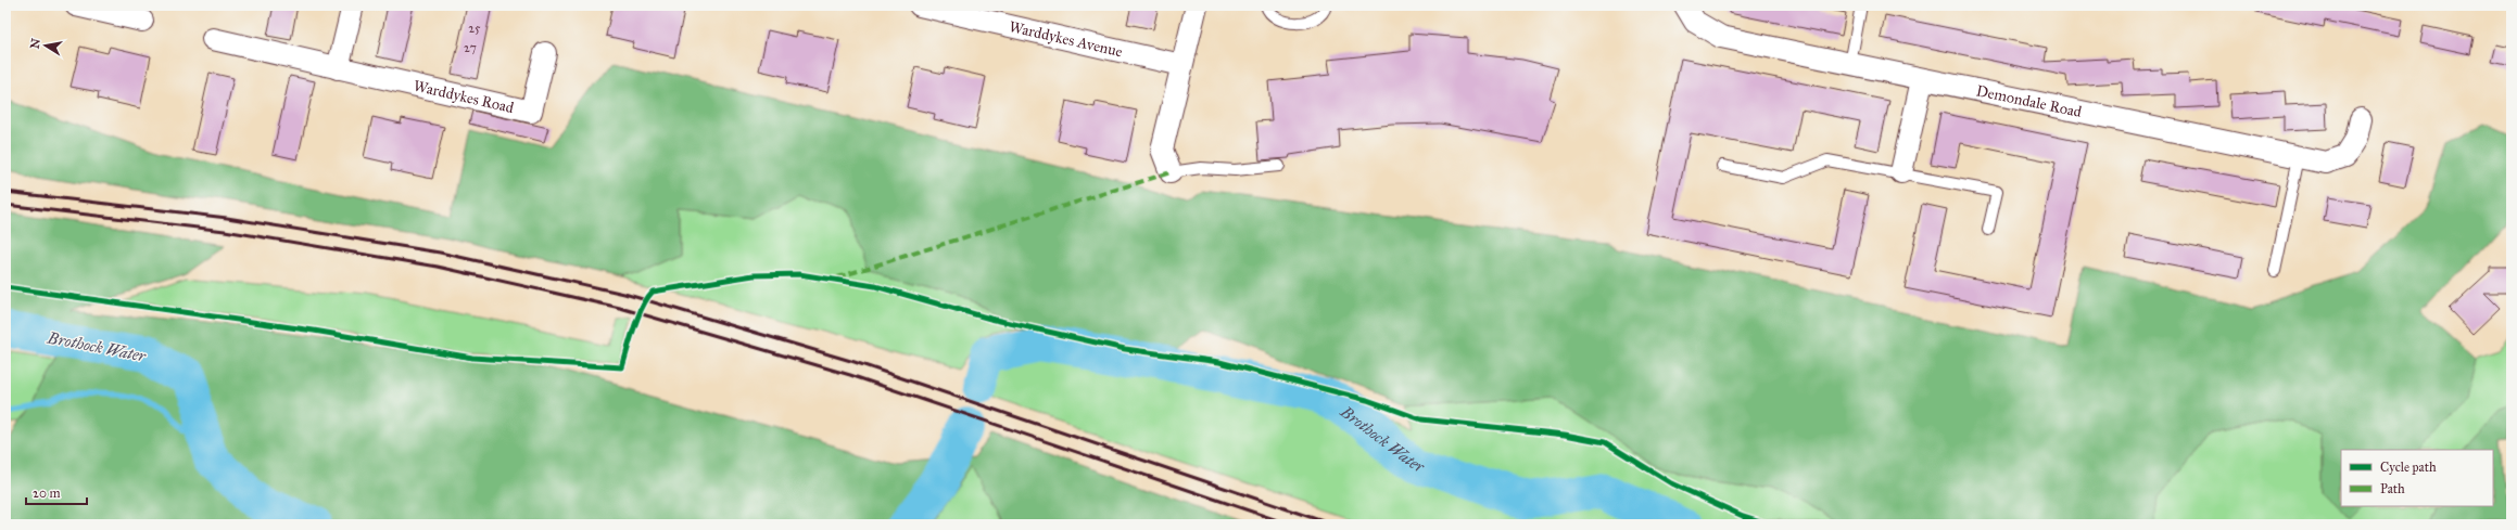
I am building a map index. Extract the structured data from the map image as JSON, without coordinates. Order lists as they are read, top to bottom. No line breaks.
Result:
{"streets":{"street":["Warddykes Avenue","Warddykes Road","Demondale Road"]},"water":["Brothock Water"],"house_numbers":["25","27"],"legend":["Cycle path","Path"],"scale_bar":"20 m","north":"left"}
